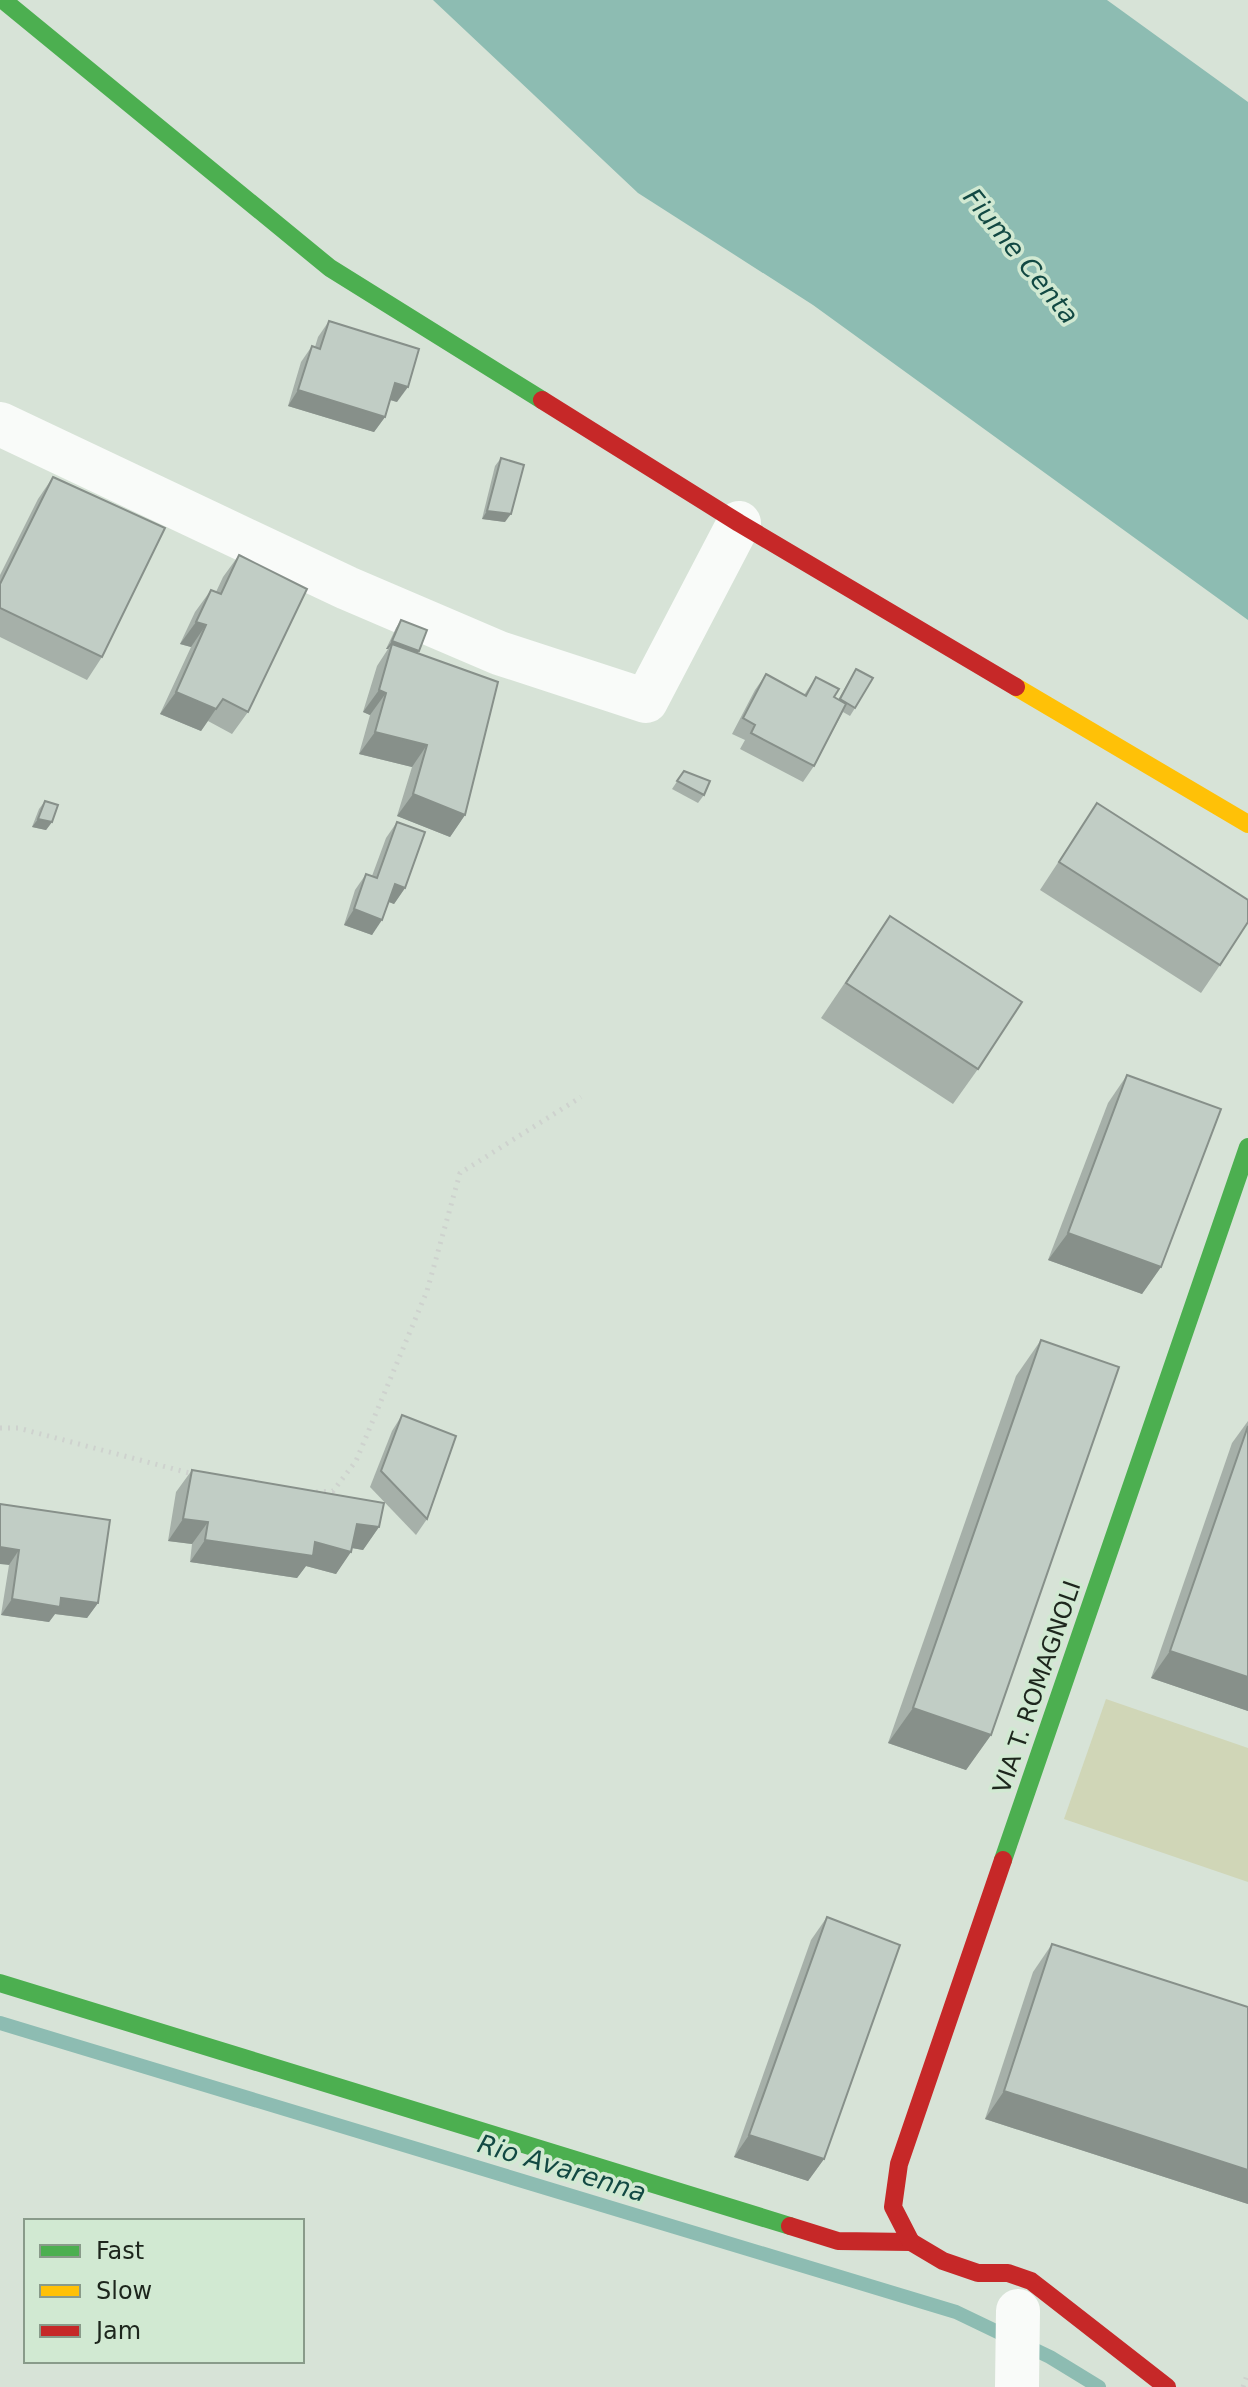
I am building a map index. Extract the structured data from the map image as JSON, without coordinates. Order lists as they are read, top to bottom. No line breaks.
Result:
{"streets":{"street":["VIA T. ROMAGNOLI"]},"water":["Fiume Centa","Rio Avarenna"],"legend":["Fast","Slow","Jam"]}
